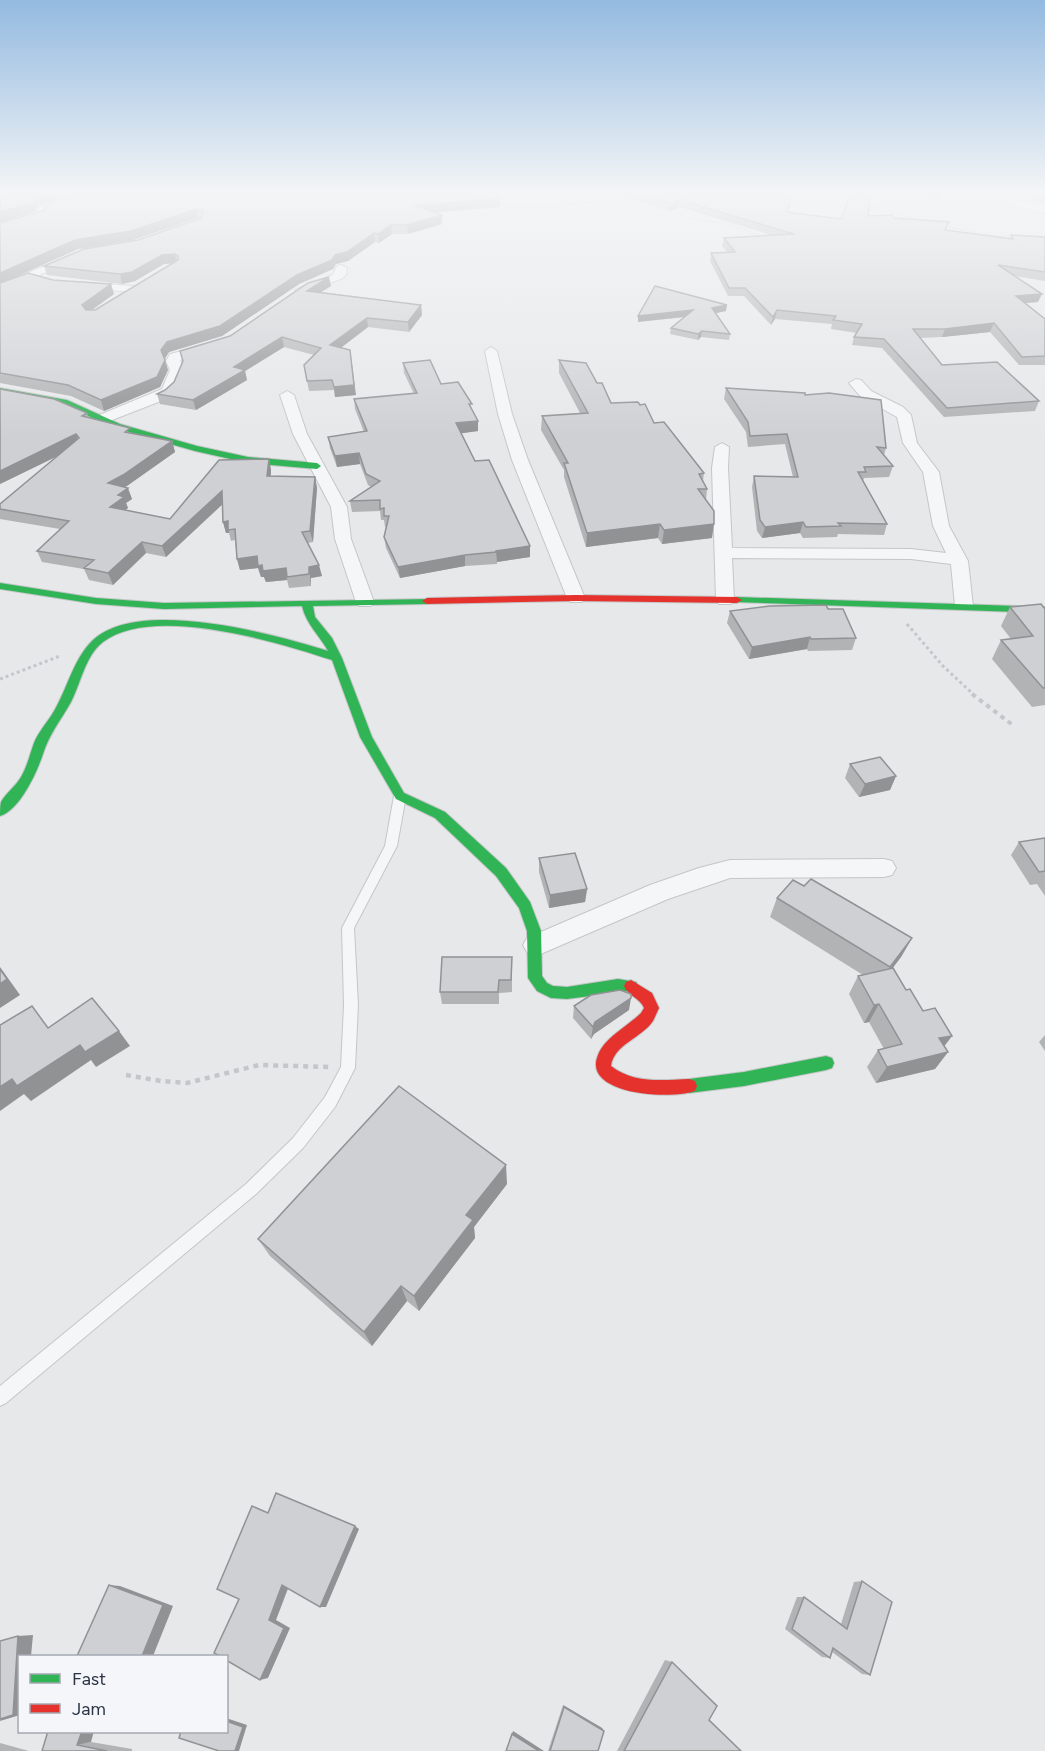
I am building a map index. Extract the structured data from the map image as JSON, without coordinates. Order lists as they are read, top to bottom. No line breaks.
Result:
{"legend":["Fast","Jam"]}
